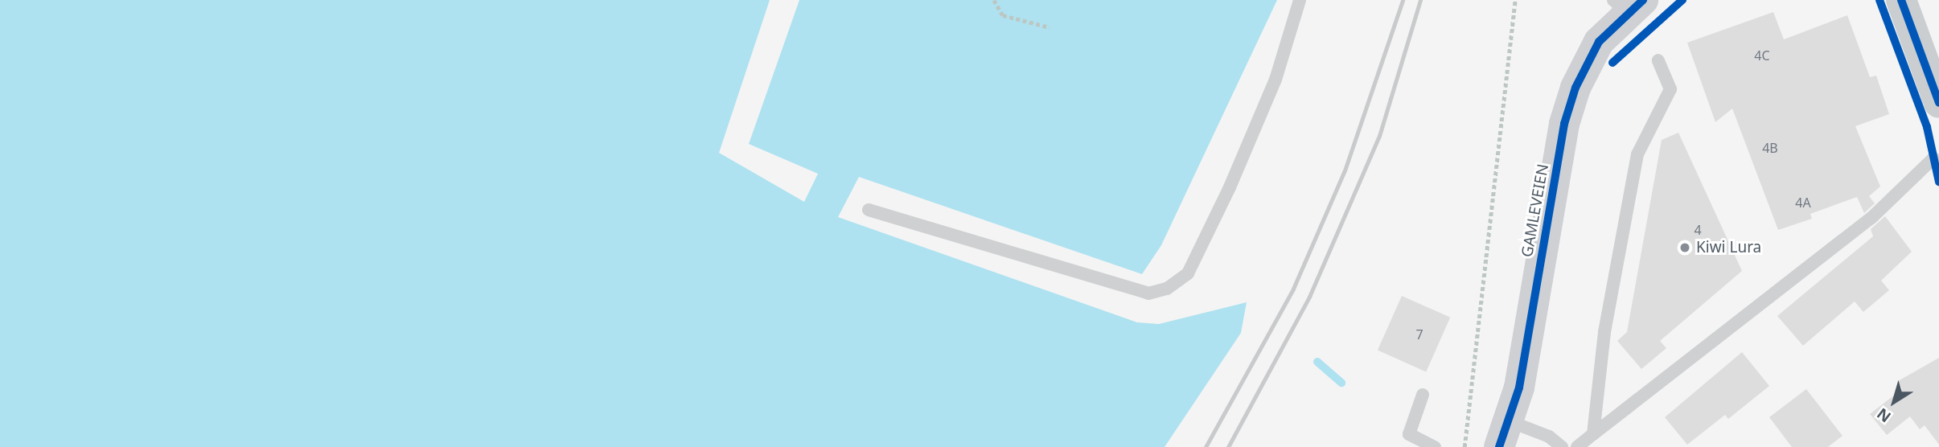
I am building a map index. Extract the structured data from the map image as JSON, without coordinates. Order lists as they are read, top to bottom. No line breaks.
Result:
{"streets":{"main road":["GAMLEVEIEN"]},"places":["Kiwi Lura"],"house_numbers":["4C","4B","4A","4","7"],"north":"bottom left"}
